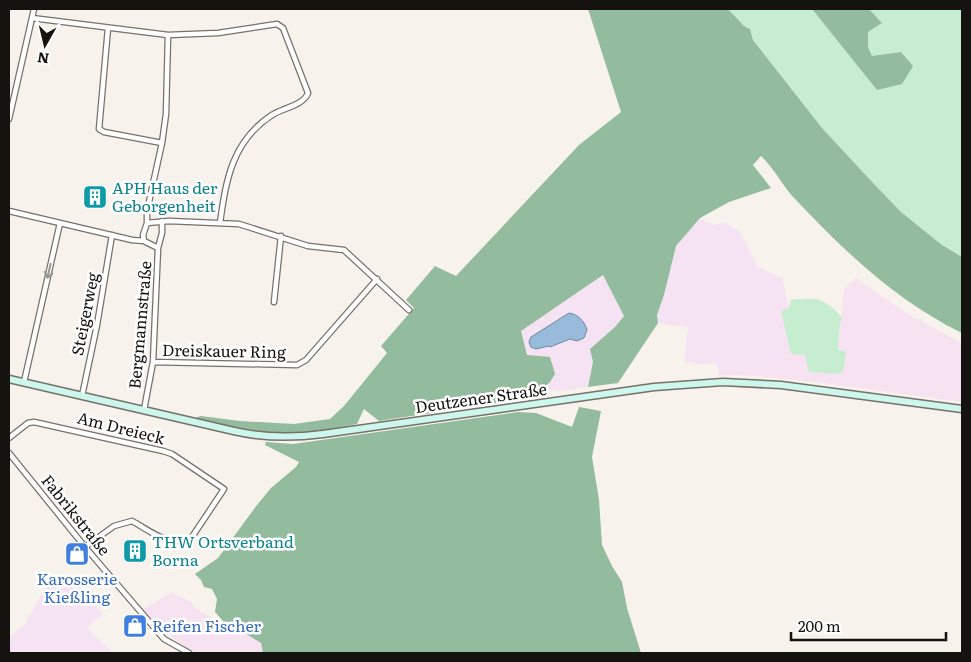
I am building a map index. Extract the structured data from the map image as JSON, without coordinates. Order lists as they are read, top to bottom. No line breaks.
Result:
{"streets":{"main road":["Deutzener Straße"],"street":["Steigerweg","Bergmannstraße","Dreiskauer Ring","Am Dreieck","Fabrikstraße"]},"crossings":[["Steigerweg","Deutzener Straße"],["Bergmannstraße","Dreiskauer Ring"],["Bergmannstraße","Deutzener Straße"],["Am Dreieck","Fabrikstraße"]],"places":{"building":["APH Haus der Geborgenheit","THW Ortsverband Borna"],"shop":["Karosserie Kießling","Reifen Fischer"]},"scale_bar":"200 m","north":"bottom"}
